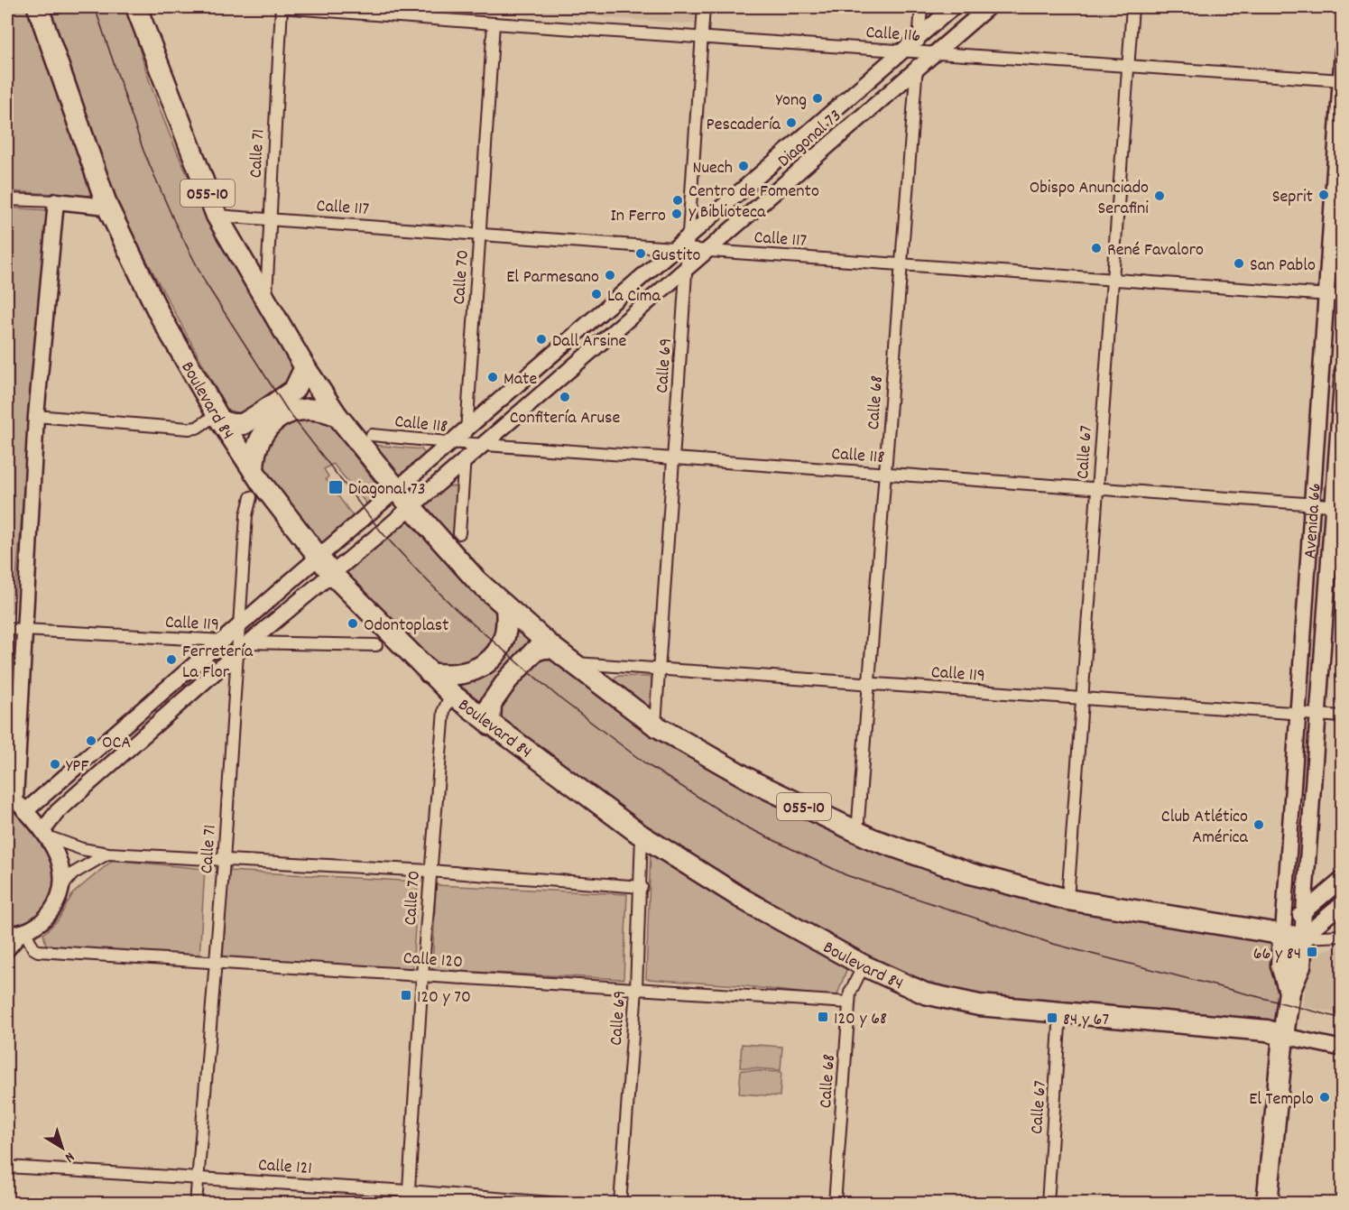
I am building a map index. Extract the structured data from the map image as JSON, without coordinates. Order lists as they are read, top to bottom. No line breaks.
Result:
{"streets":{"highway":["055-10","Boulevard 84","Avenida 66"],"main road":["Diagonal 73"],"street":["Calle 116","Calle 71","Calle 117","Calle 70","Calle 69","Calle 68","Calle 118","Calle 67","Calle 119","Calle 120","Calle 121"]},"crossings":[["Calle 116","Diagonal 73"],["Calle 116","Calle 71"],["Calle 116","Calle 70"],["Calle 116","Calle 69"],["Calle 116","Calle 68"],["Calle 116","Calle 67"],["Calle 116","Avenida 66"],["Diagonal 73","Calle 71"],["Diagonal 73","055-10"],["Diagonal 73","Calle 117"],["Diagonal 73","Calle 70"],["Diagonal 73","Calle 69"],["Diagonal 73","Boulevard 84"],["Diagonal 73","Calle 68"],["Diagonal 73","Calle 118"],["Diagonal 73","Calle 119"],["Calle 71","055-10"],["Calle 71","Calle 117"],["Calle 71","Calle 119"],["Calle 71","Calle 120"],["Calle 71","Calle 121"],["055-10","Calle 117"],["055-10","Calle 69"],["055-10","Calle 68"],["055-10","Calle 67"],["055-10","Avenida 66"],["055-10","Calle 119"],["Calle 117","Calle 70"],["Calle 117","Calle 69"],["Calle 117","Calle 68"],["Calle 117","Calle 67"],["Calle 117","Avenida 66"],["Calle 70","Boulevard 84"],["Calle 70","Calle 118"],["Calle 70","Calle 120"],["Calle 70","Calle 121"],["Calle 69","Boulevard 84"],["Calle 69","Calle 118"],["Calle 69","Calle 119"],["Calle 69","Calle 120"],["Boulevard 84","Calle 68"],["Boulevard 84","Calle 67"],["Boulevard 84","Avenida 66"],["Calle 68","Calle 118"],["Calle 68","Calle 119"],["Calle 68","Calle 120"],["Calle 118","Calle 67"],["Calle 118","Avenida 66"],["Calle 67","Calle 119"],["Avenida 66","Calle 119"]],"places":{"other":["Yong","Pescadería","Nuech","Seprit","Obispo Anunciado Serafini","Centro de Fomento y Biblioteca","In Ferro","René Favaloro","Gustito","San Pablo","El Parmesano","La Cima","Dall Arsine","Mate","Confitería Aruse","Odontoplast","Ferretería La Flor","OCA","YPF","Club Atlético América","El Templo"],"transit":["Diagonal 73","66 y 84","120 y 70","120 y 68","84 y 67"]},"north":"bottom right"}
